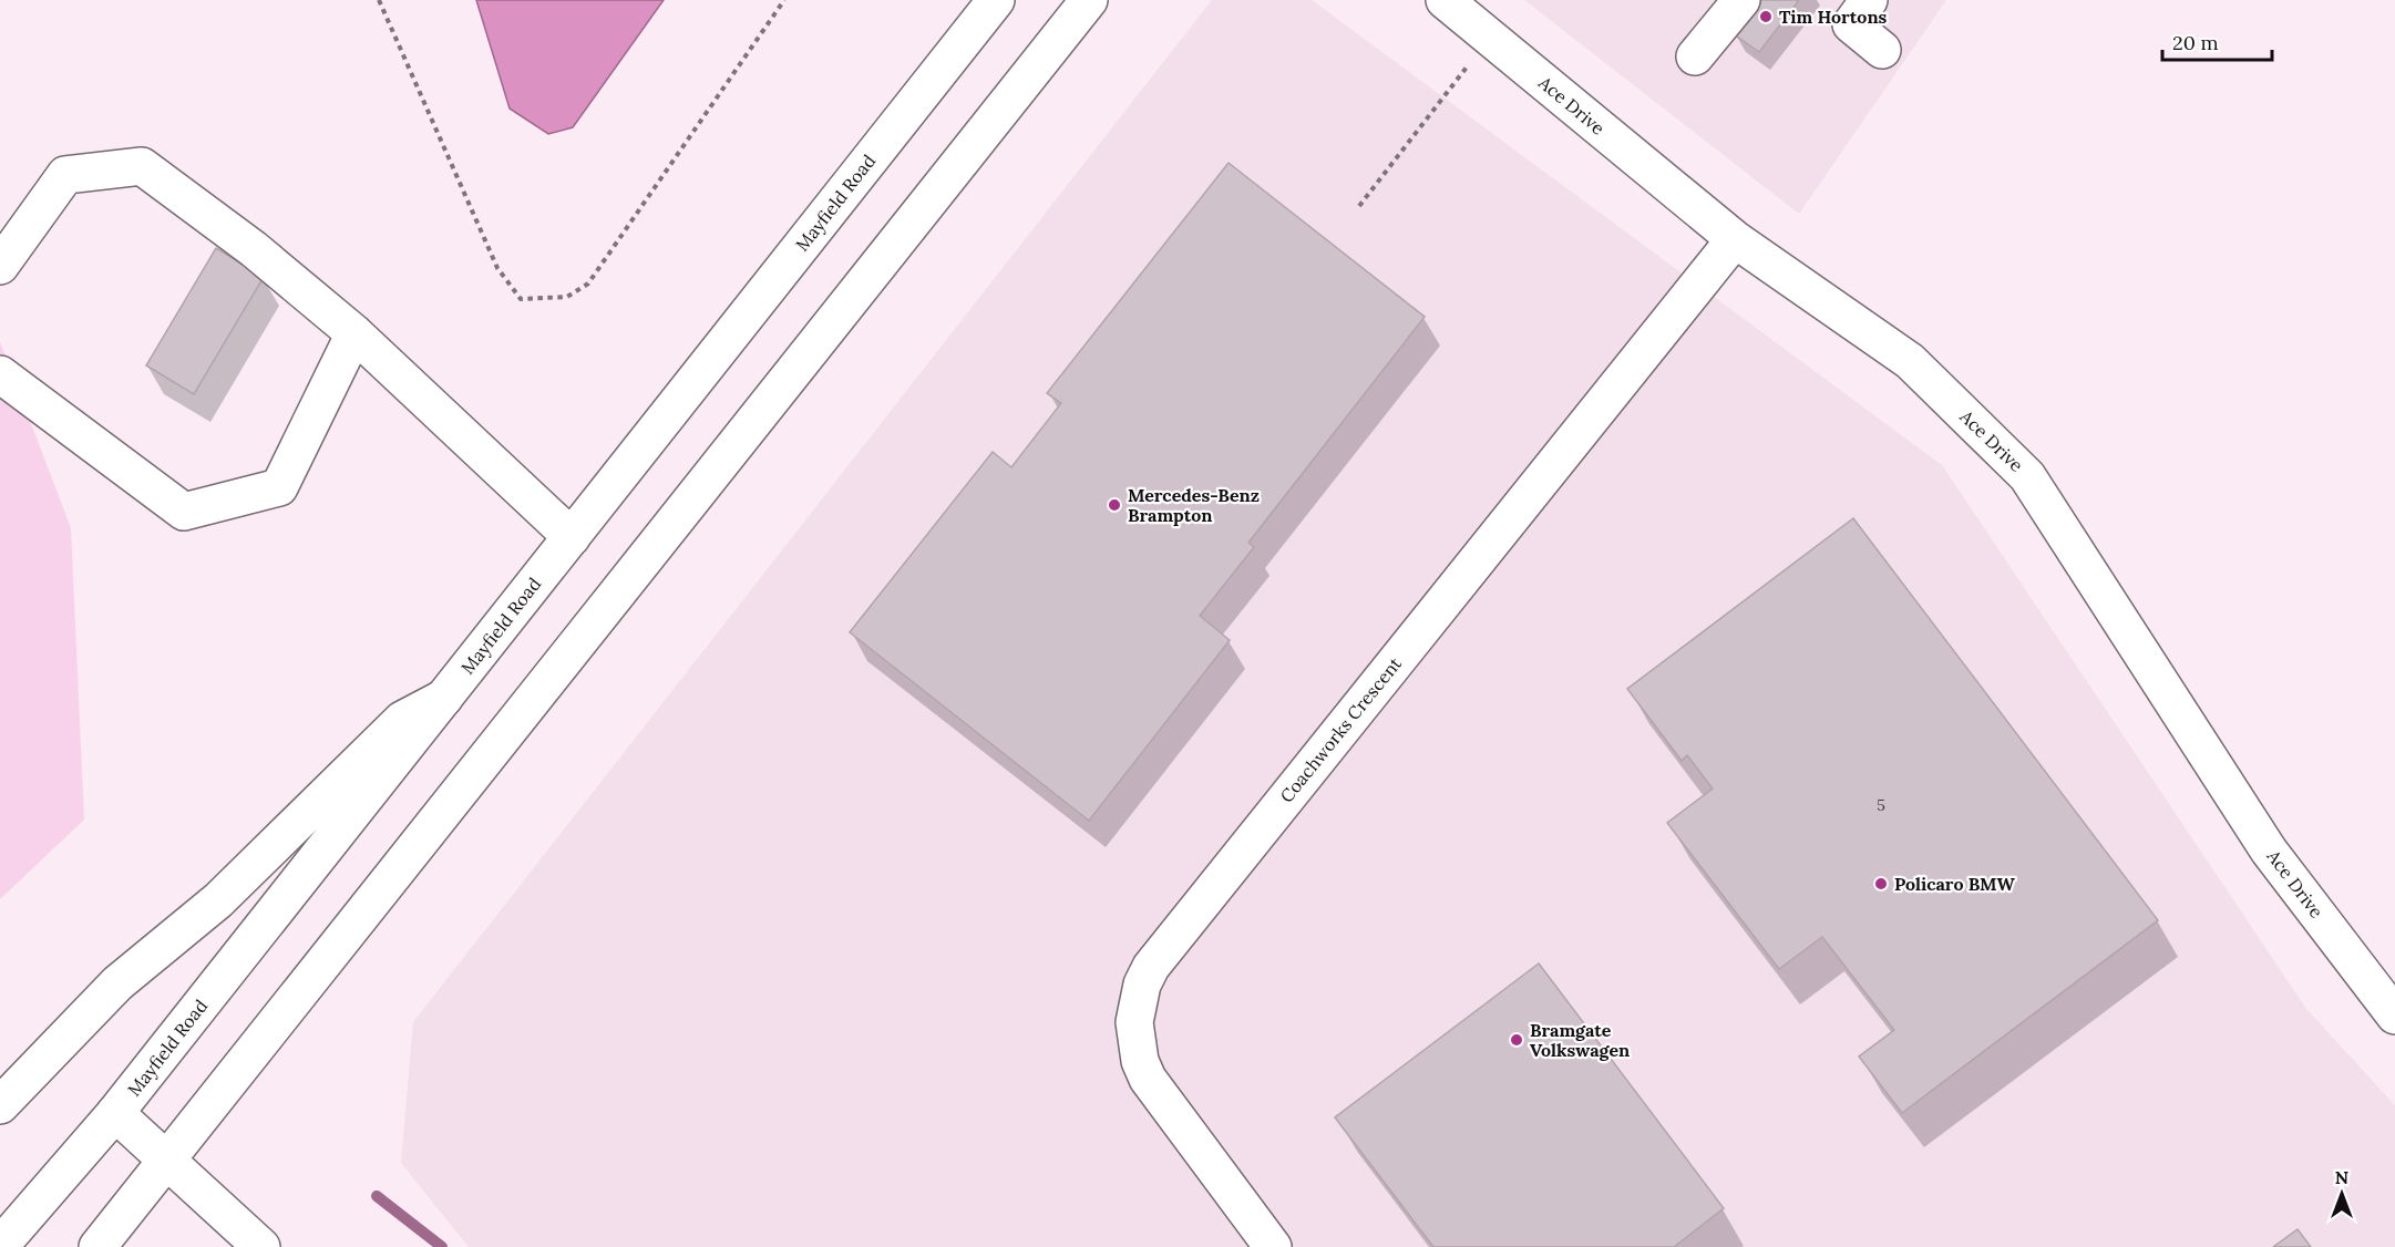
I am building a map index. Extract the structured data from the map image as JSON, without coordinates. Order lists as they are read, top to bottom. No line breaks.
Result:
{"streets":{"main road":["Ace Drive","Mayfield Road","Coachworks Crescent"]},"crossings":[["Ace Drive","Coachworks Crescent"]],"places":["Tim Hortons","Mercedes-Benz Brampton","Policaro BMW","Bramgate Volkswagen"],"house_numbers":["5"],"scale_bar":"20 m","north":"top"}
